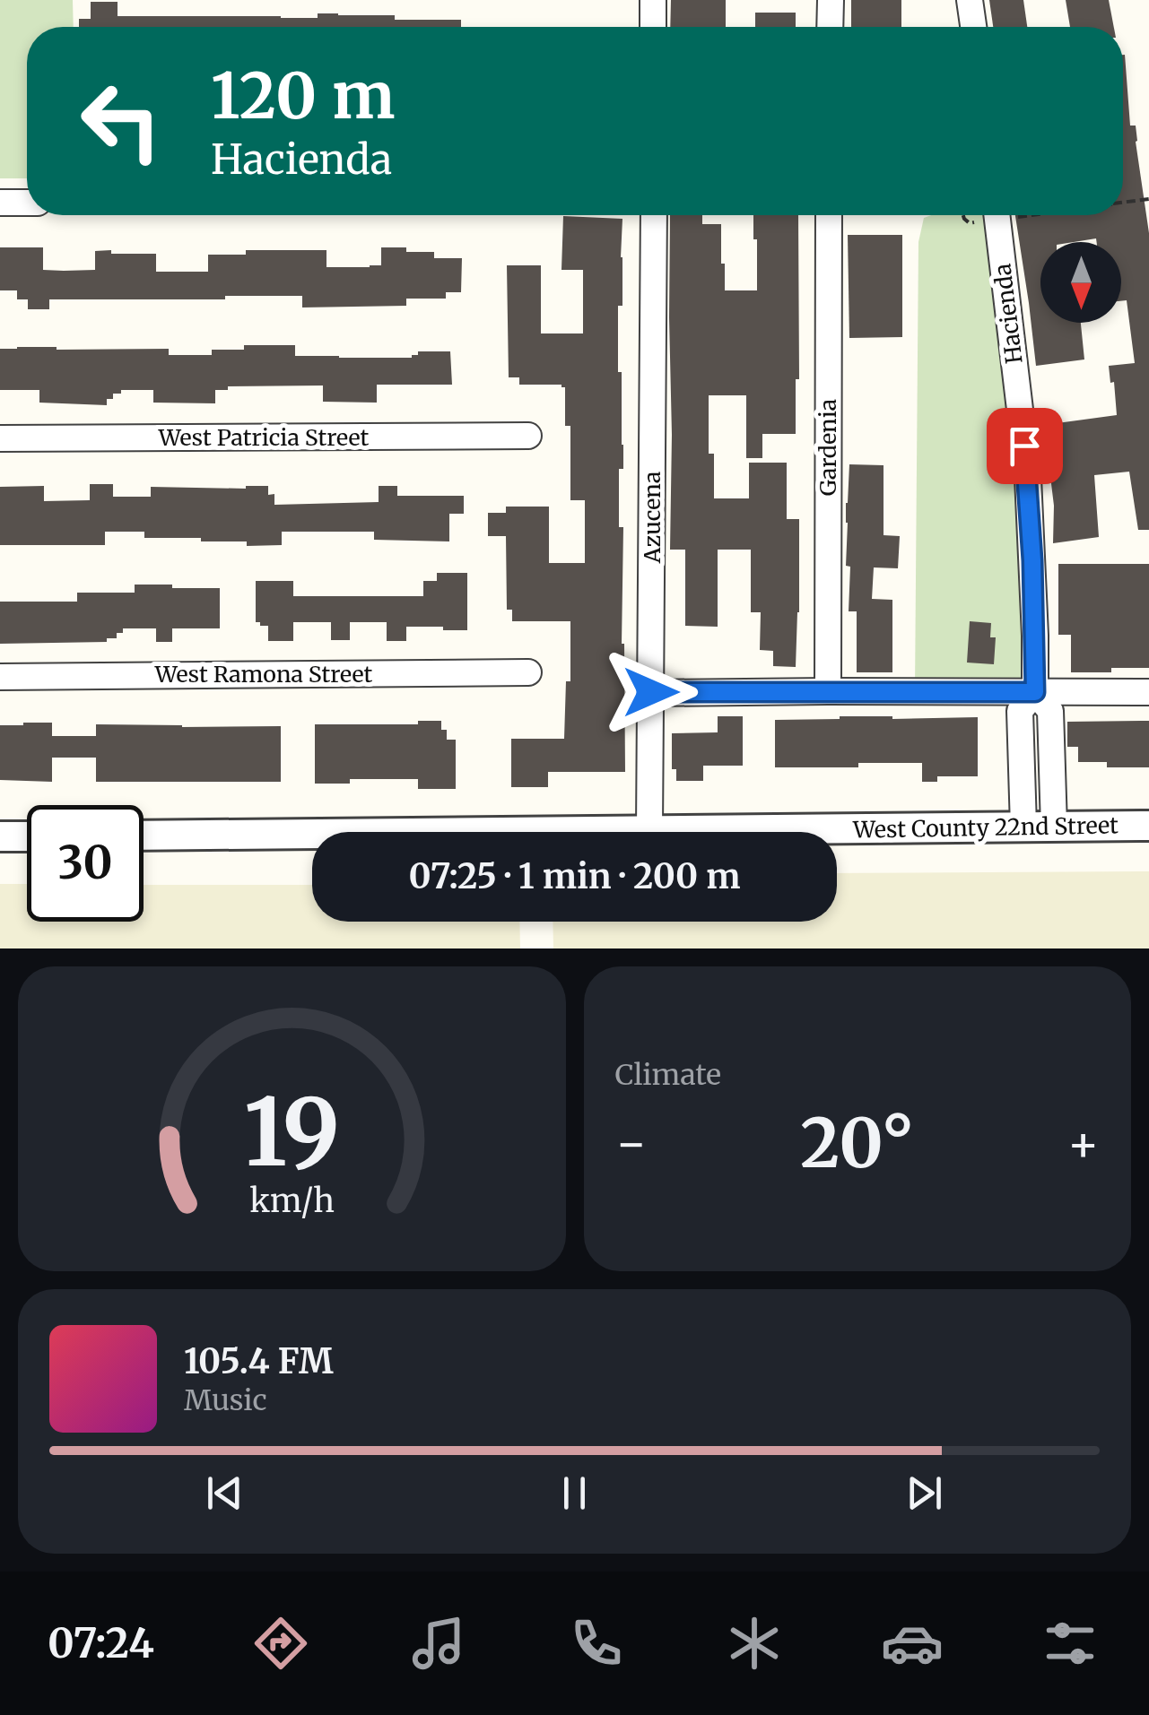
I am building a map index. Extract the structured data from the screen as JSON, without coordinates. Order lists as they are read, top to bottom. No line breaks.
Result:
{"streets":{"street":["Hacienda","West Patricia Street","Gardenia","Azucena","West Ramona Street","West County 22nd Street"]},"crossings":[["Hacienda","West County 22nd Street"],["Azucena","West County 22nd Street"]],"north":"bottom","page":{"turn":["120 m","Hacienda"],"limit":"30","trip":"07:25 · 1 min · 200 m","tile":"Climate","heat":["−","20°","+"],"song":["105.4 FM","Music"],"tabs":"07:24","gauge":["19","km/h"]}}
